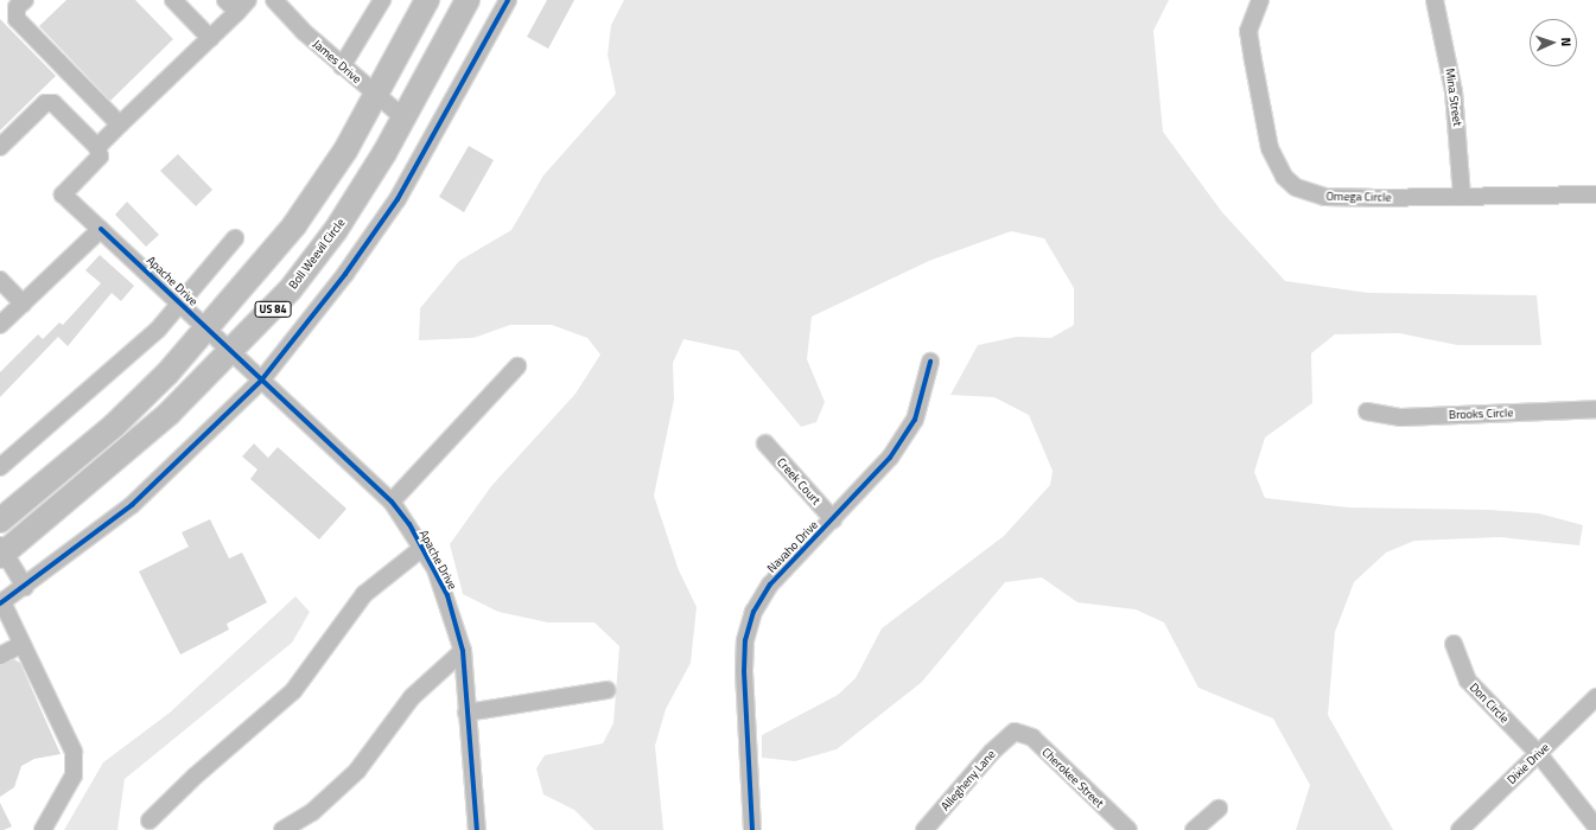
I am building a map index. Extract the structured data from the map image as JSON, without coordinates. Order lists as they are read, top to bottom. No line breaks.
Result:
{"streets":{"highway":["Boll Weevil Circle","US 84"],"street":["James Drive","Mina Street","Omega Circle","Apache Drive","Brooks Circle","Creek Court","Navaho Drive","Don Circle","Dixie Drive","Cherokee Street","Allegheny Lane"]},"crossings":[["James Drive","Boll Weevil Circle"],["James Drive","US 84"],["Mina Street","Omega Circle"],["Boll Weevil Circle","Apache Drive"],["Apache Drive","US 84"],["Creek Court","Navaho Drive"],["Don Circle","Dixie Drive"],["Cherokee Street","Allegheny Lane"]],"north":"right"}
